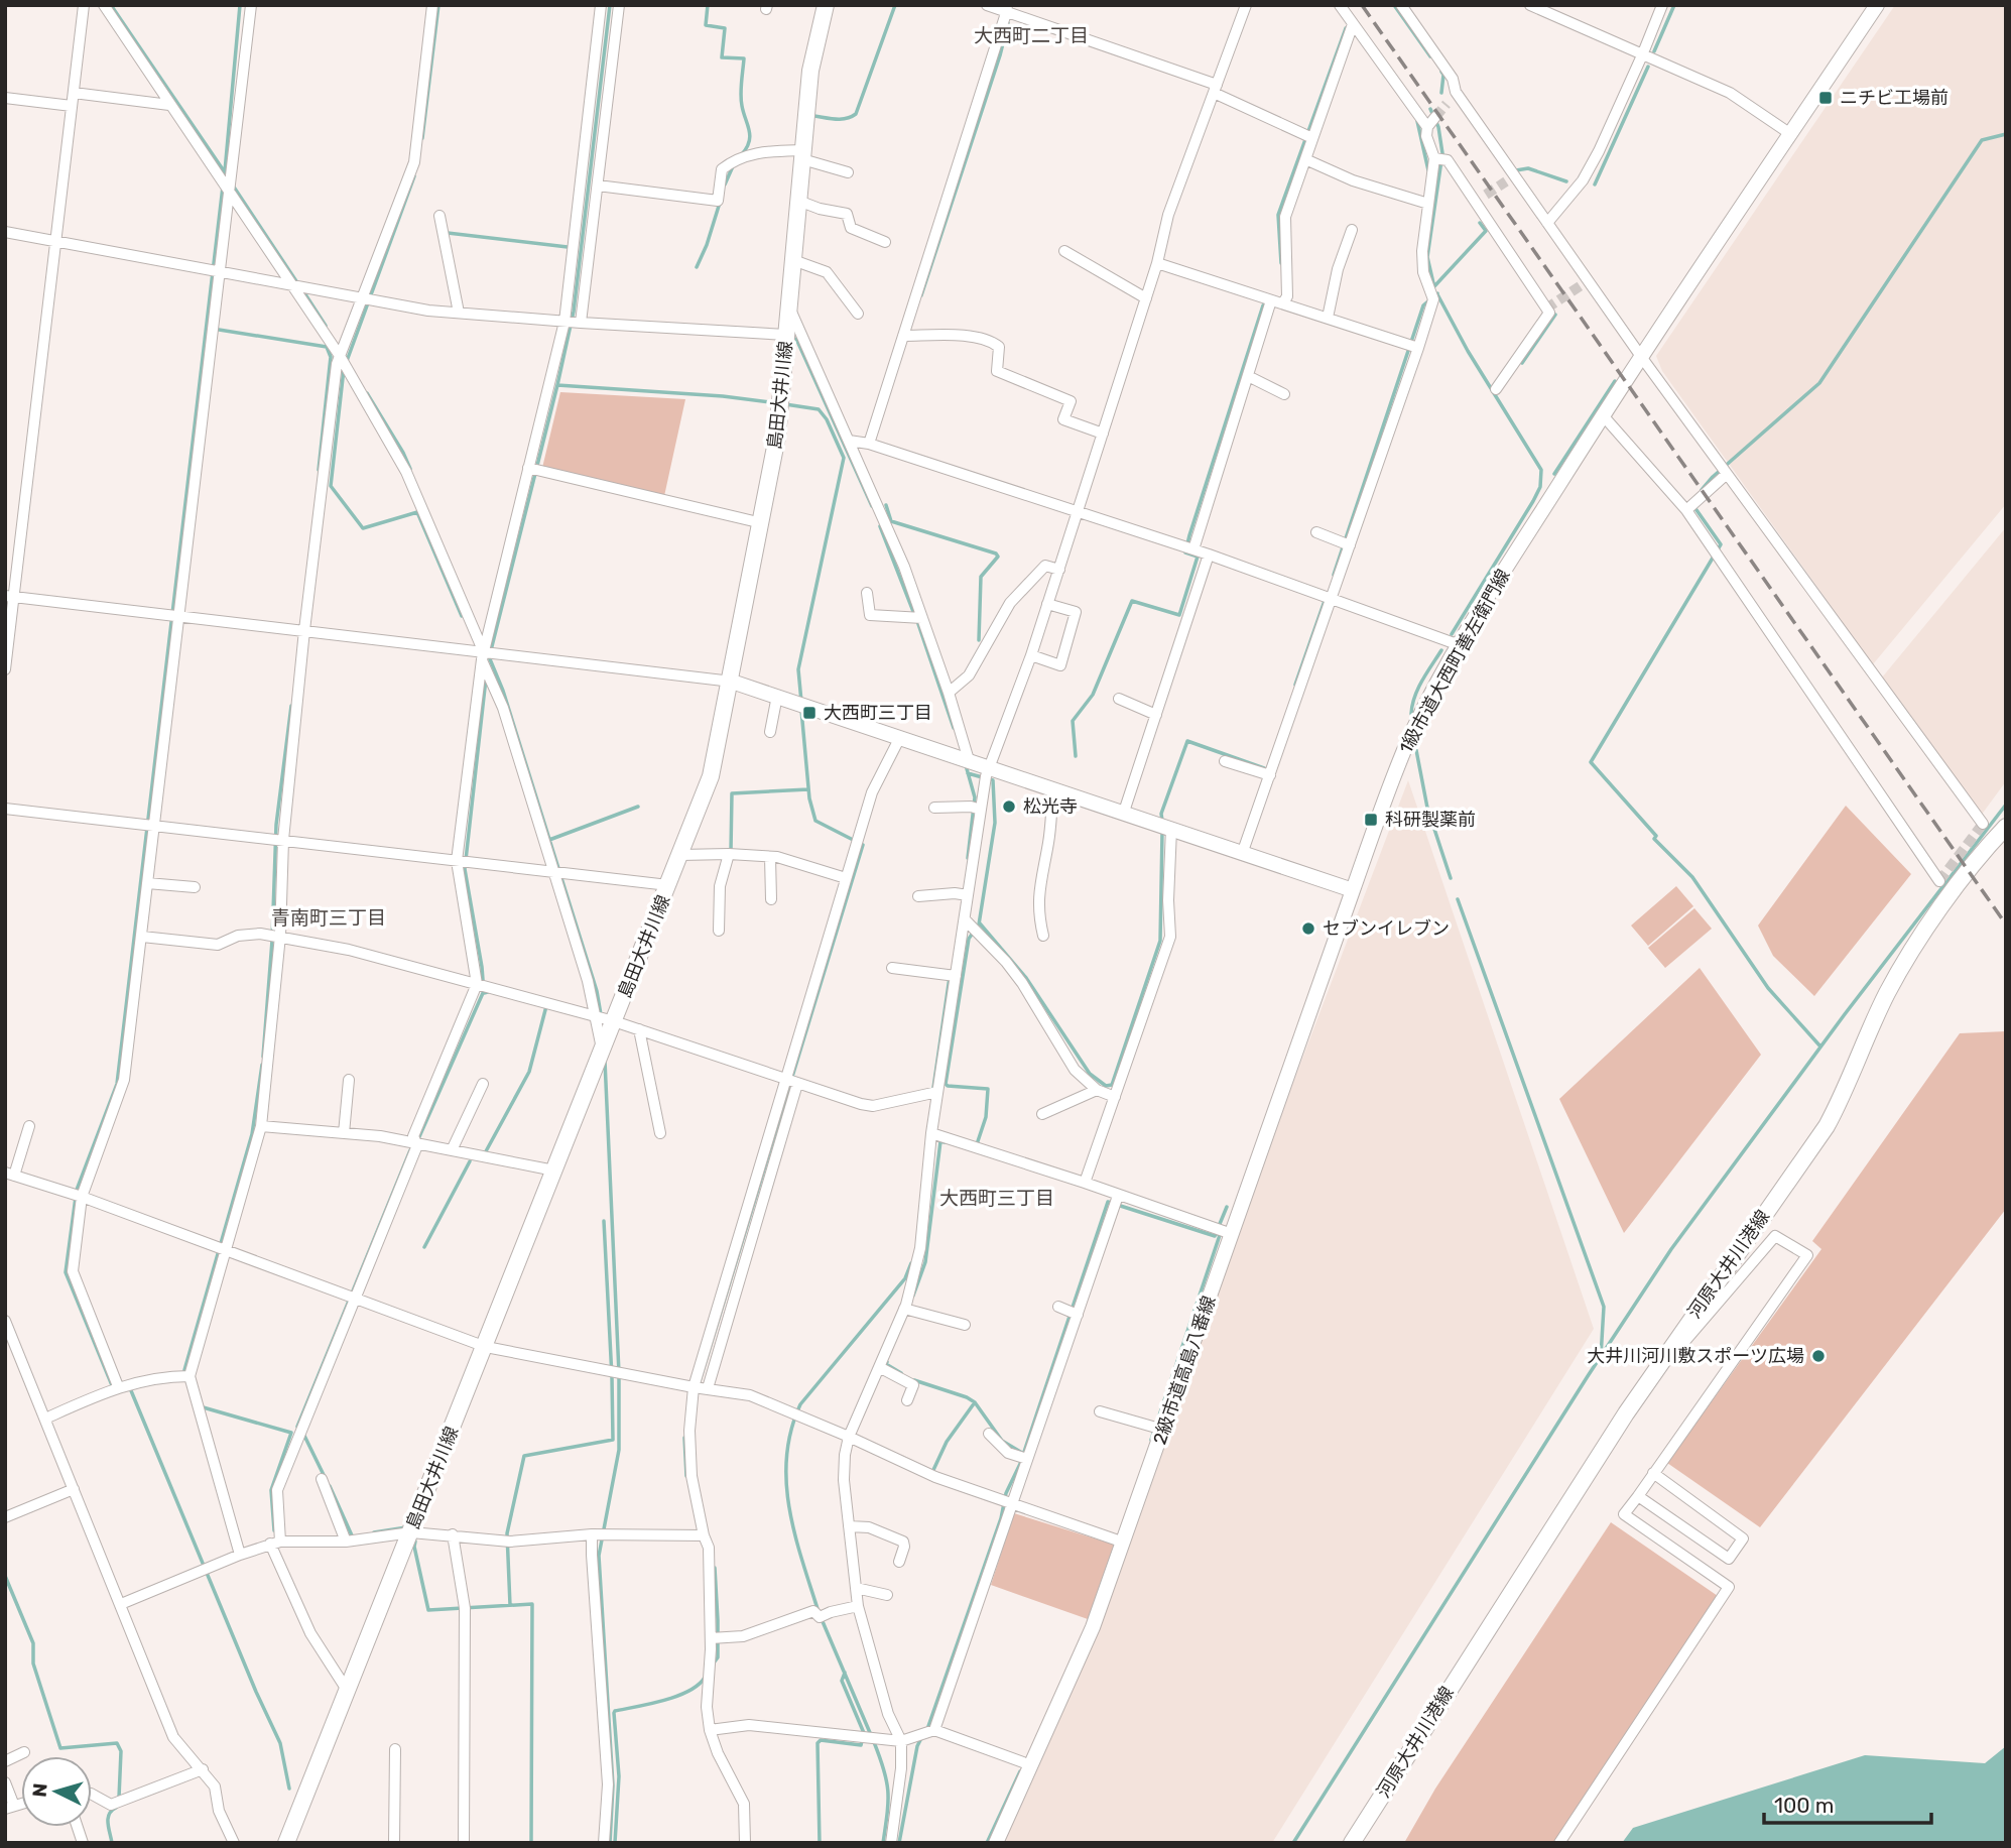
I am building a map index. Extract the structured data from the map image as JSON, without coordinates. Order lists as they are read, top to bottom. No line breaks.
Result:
{"streets":{"main road":["島田大井川線","河原大井川港線"],"street":["1級市道大西町善左衛門線","2級市道高島八番線"]},"crossings":[["1級市道大西町善左衛門線","2級市道高島八番線"]],"districts":["大西町二丁目","青南町三丁目","大西町三丁目"],"places":{"transit":["ニチビ工場前","大西町三丁目","科研製薬前"],"other":["松光寺","セブンイレブン","大井川河川敷スポーツ広場"]},"scale_bar":"100 m","north":"left"}
